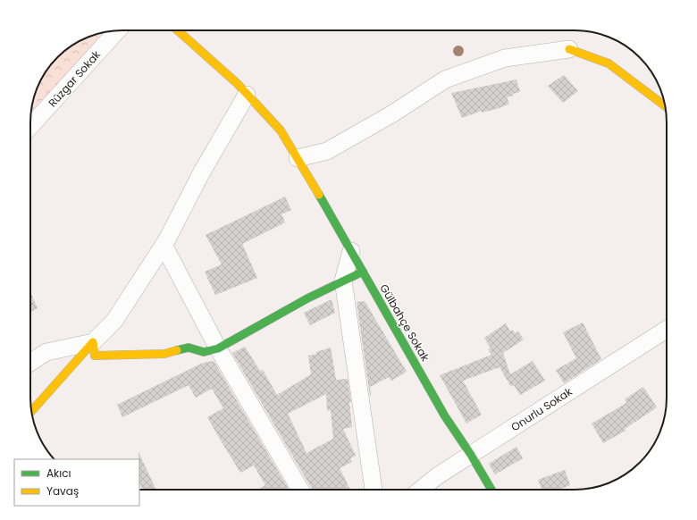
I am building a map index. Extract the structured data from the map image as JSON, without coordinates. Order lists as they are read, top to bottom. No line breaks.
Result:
{"streets":{"street":["Rüzgar Sokak","Gülbahçe Sokak","Onurlu Sokak"]},"crossings":[["Gülbahçe Sokak","Onurlu Sokak"]],"legend":["Akıcı","Yavaş"]}
